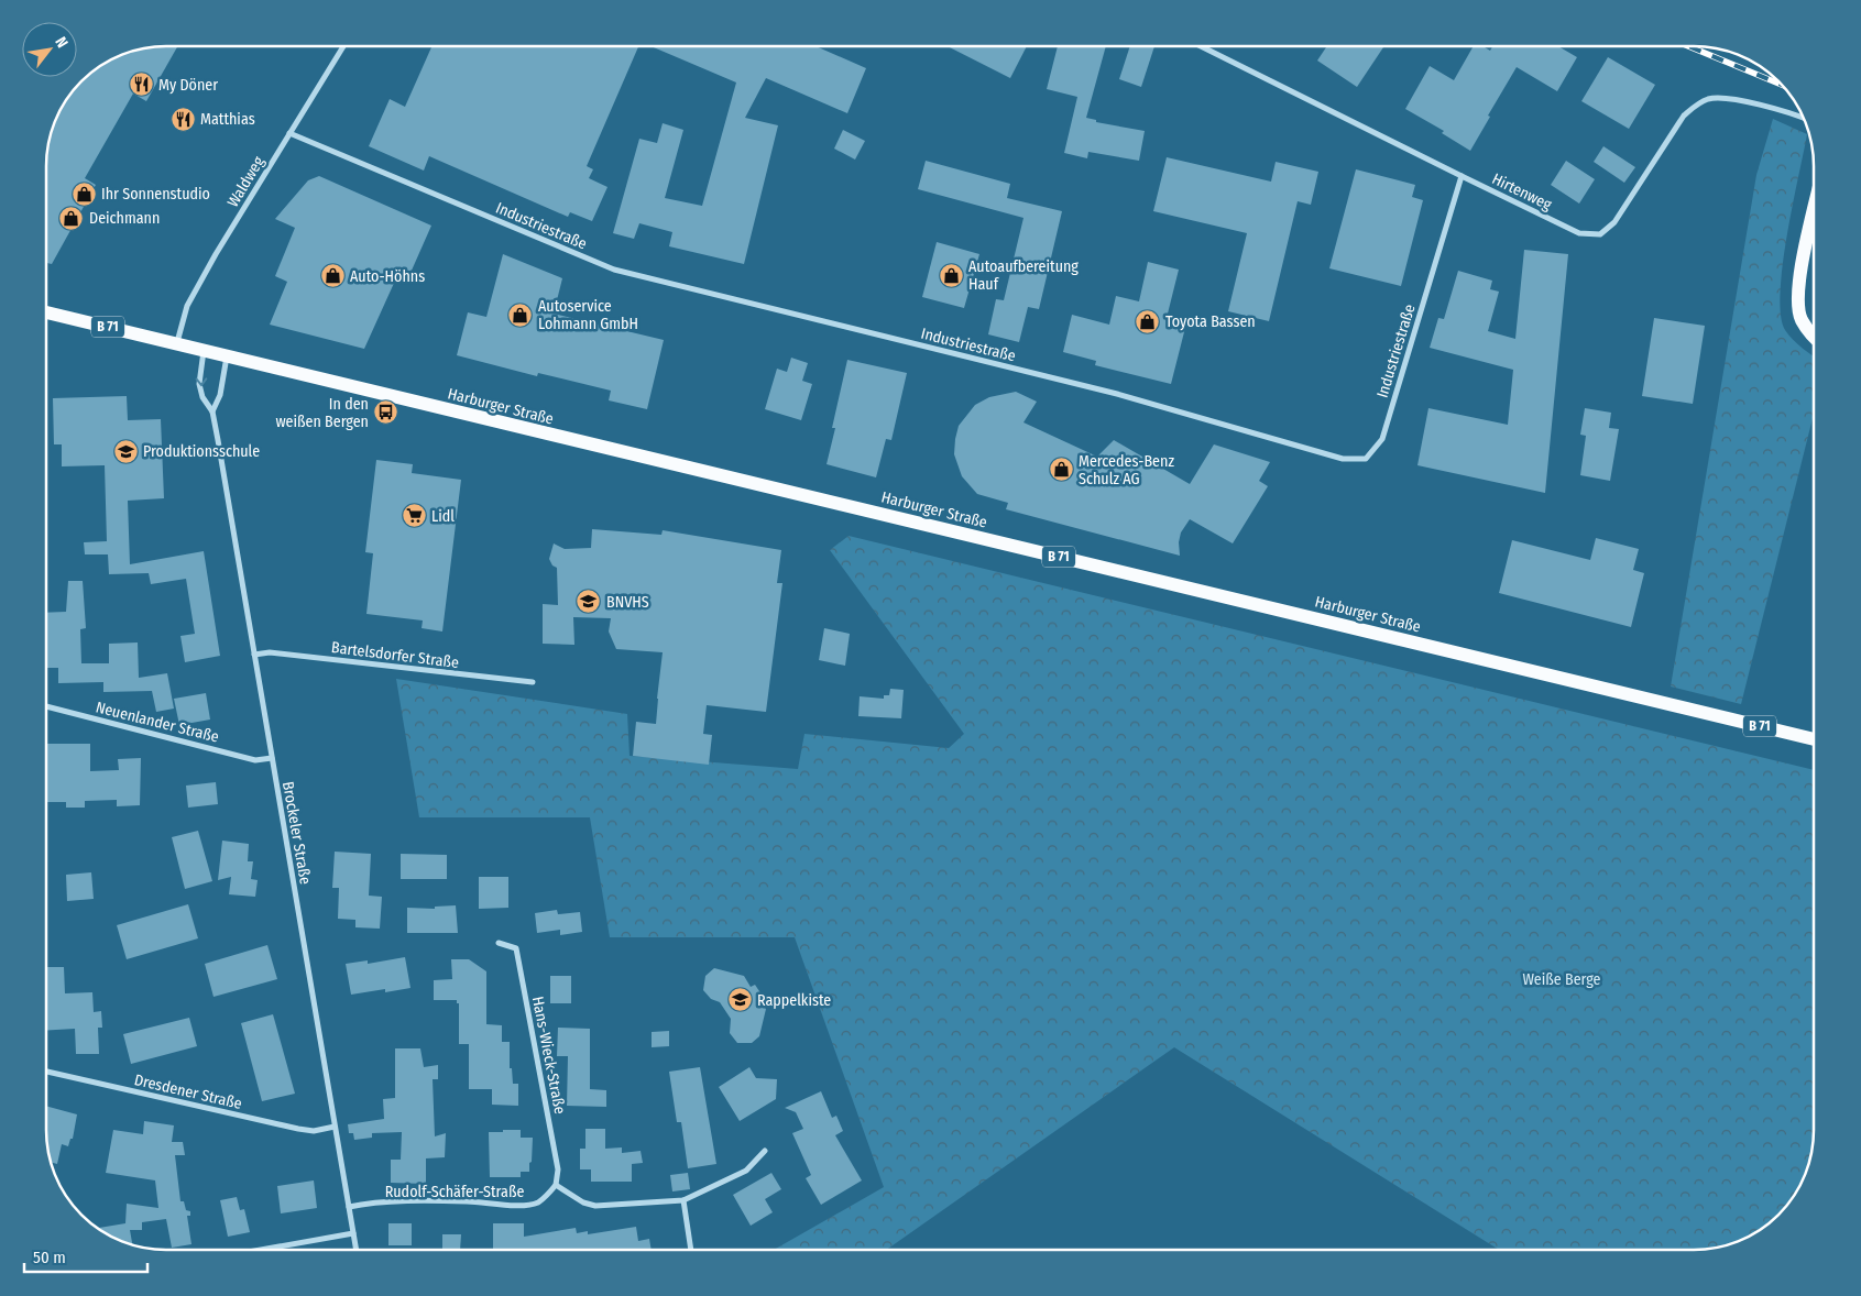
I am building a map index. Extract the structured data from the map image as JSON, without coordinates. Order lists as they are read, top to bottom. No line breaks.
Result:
{"streets":{"main road":["B 71","Harburger Straße"],"street":["Waldweg","Hirtenweg","Industriestraße","Bartelsdorfer Straße","Neuenlander Straße","Brockeler Straße","Hans-Wieck-Straße","Dresdener Straße","Rudolf-Schäfer-Straße"]},"crossings":[["Waldweg","Industriestraße"],["Waldweg","Harburger Straße"],["Hirtenweg","Industriestraße"],["Harburger Straße","Brockeler Straße"],["Bartelsdorfer Straße","Brockeler Straße"],["Neuenlander Straße","Brockeler Straße"],["Brockeler Straße","Dresdener Straße"],["Brockeler Straße","Rudolf-Schäfer-Straße"],["Hans-Wieck-Straße","Rudolf-Schäfer-Straße"]],"parks":["Weiße Berge"],"places":{"restaurant":["My Döner","Matthias"],"shop":["Ihr Sonnenstudio","Deichmann","Autoaufbereitung Hauf","Auto-Höhns","Autoservice Lohmann GmbH","Toyota Bassen","Mercedes-Benz Schulz AG"],"bus stop":["In den weißen Bergen"],"school or university":["Produktionsschule","BNVHS","Rappelkiste"],"supermarket":["Lidl"]},"scale_bar":"50 m","north":"top right"}
